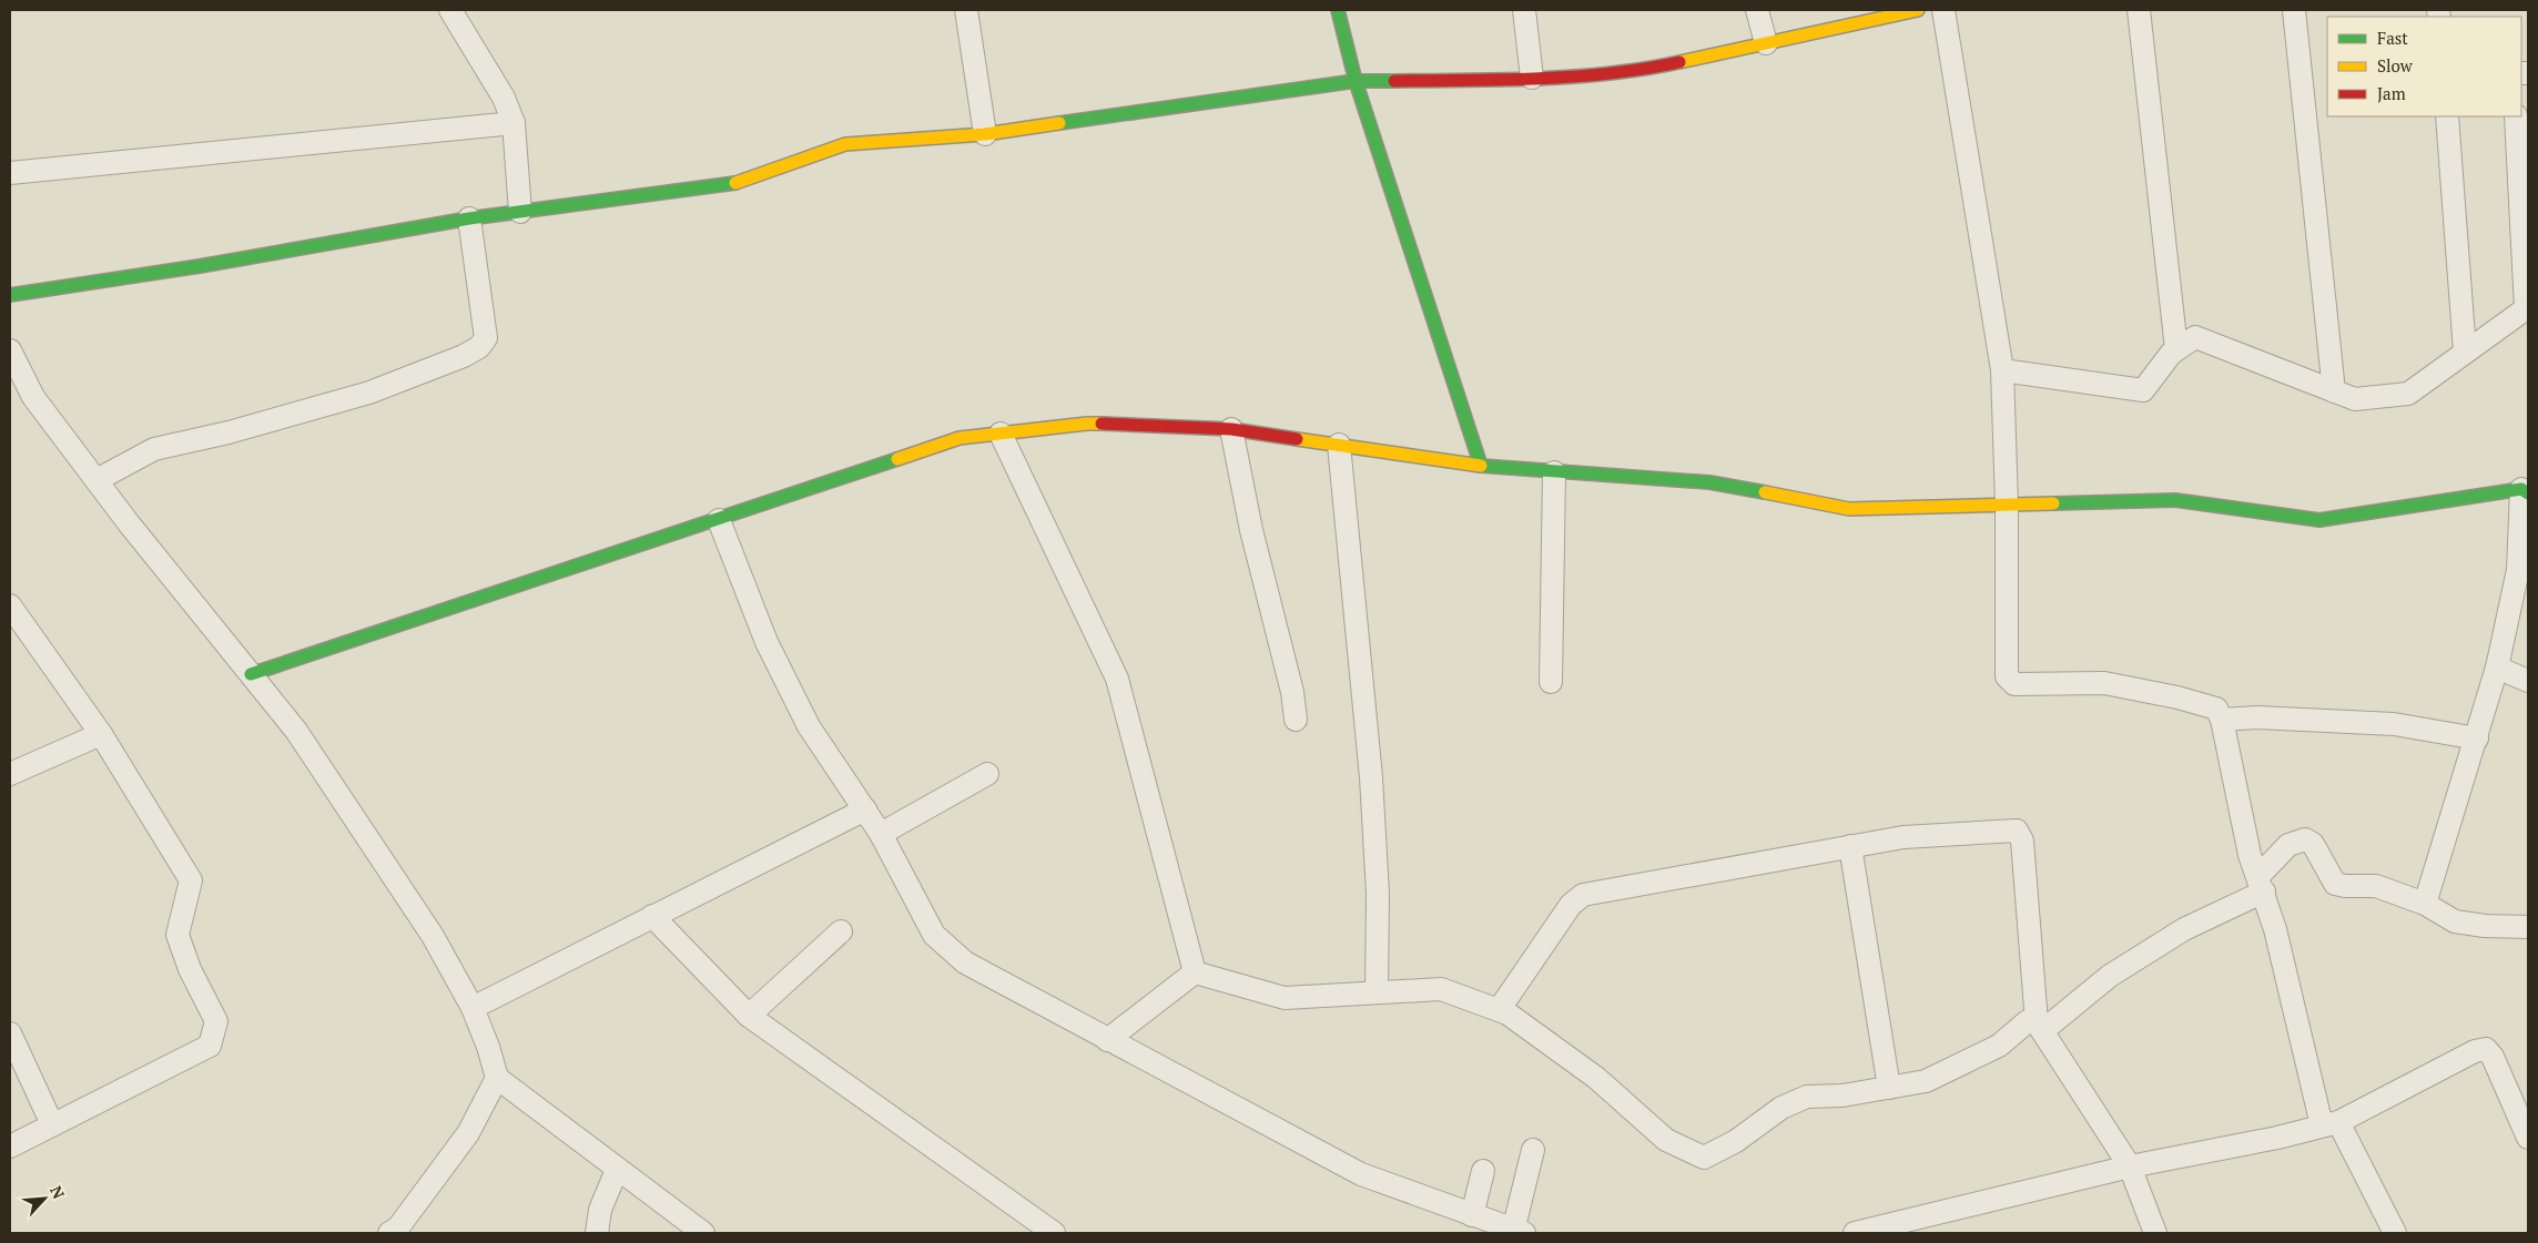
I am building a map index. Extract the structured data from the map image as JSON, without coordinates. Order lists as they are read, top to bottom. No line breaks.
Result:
{"legend":["Fast","Slow","Jam"],"north":"top right"}
